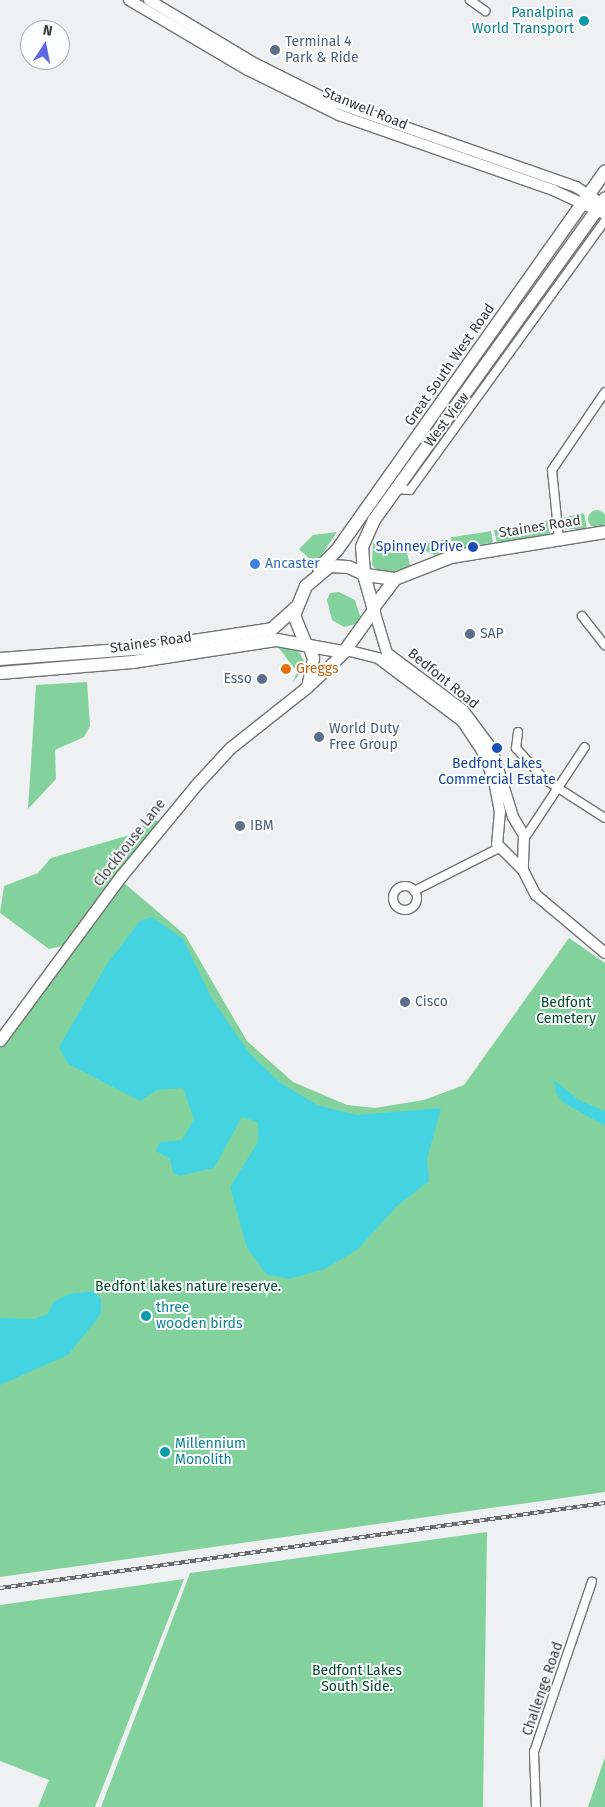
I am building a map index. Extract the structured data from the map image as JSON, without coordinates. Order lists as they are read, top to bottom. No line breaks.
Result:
{"streets":{"main road":["Great South West Road","Staines Road","Clockhouse Lane"],"street":["Stanwell Road","Bedfont Road","Challenge Road"]},"crossings":[["Stanwell Road","Great South West Road"],["Great South West Road","Staines Road"],["Great South West Road","Bedfont Road"],["Great South West Road","Clockhouse Lane"],["Staines Road","Bedfont Road"],["Staines Road","Clockhouse Lane"],["Bedfont Road","Clockhouse Lane"]],"parks":["Bedfont Cemetery","Bedfont lakes nature reserve.","Bedfont Lakes South Side."],"places":["Panalpina World Transport","Terminal 4 Park & Ride","Spinney Drive","Ancaster","SAP","Greggs","Esso","World Duty Free Group","Bedfont Lakes Commercial Estate","IBM","Cisco","three wooden birds","Millennium Monolith"],"north":"top"}
